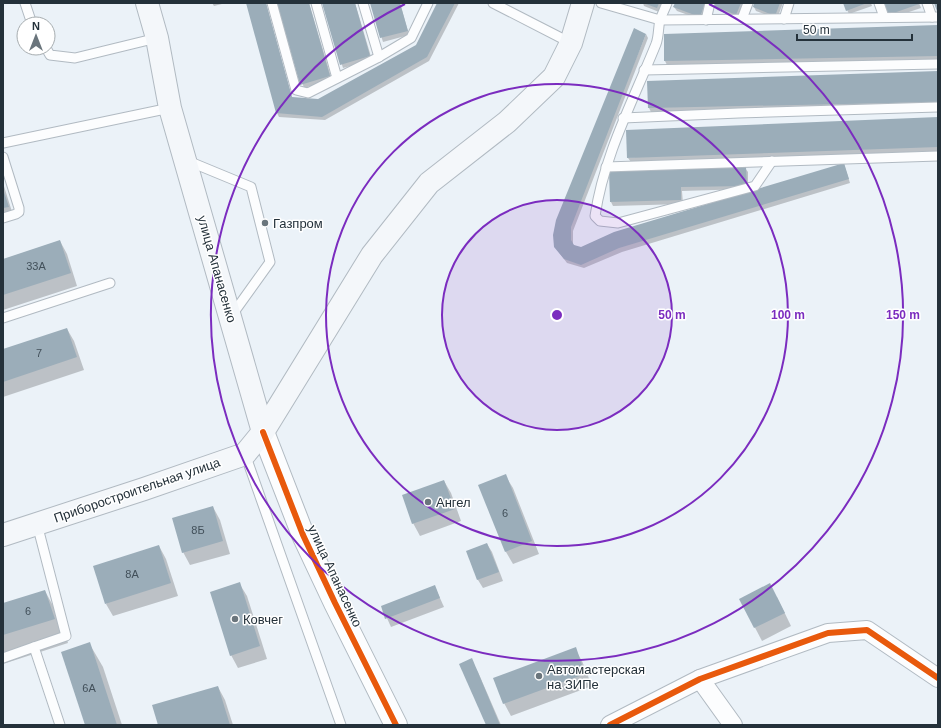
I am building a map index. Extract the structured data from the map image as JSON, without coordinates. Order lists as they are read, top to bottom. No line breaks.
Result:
{"streets":{"main road":["улица Апанасенко","Приборостроительная улица"]},"crossings":[["улица Апанасенко","Приборостроительная улица"]],"places":["Газпром","Ангел","Ковчег","Автомастерская на ЗИПе"],"house_numbers":["33А","7","6","8Б","8А","6","6А"],"scale_bar":"50 m","north":"top","rings":["50 m","100 m","150 m"]}
